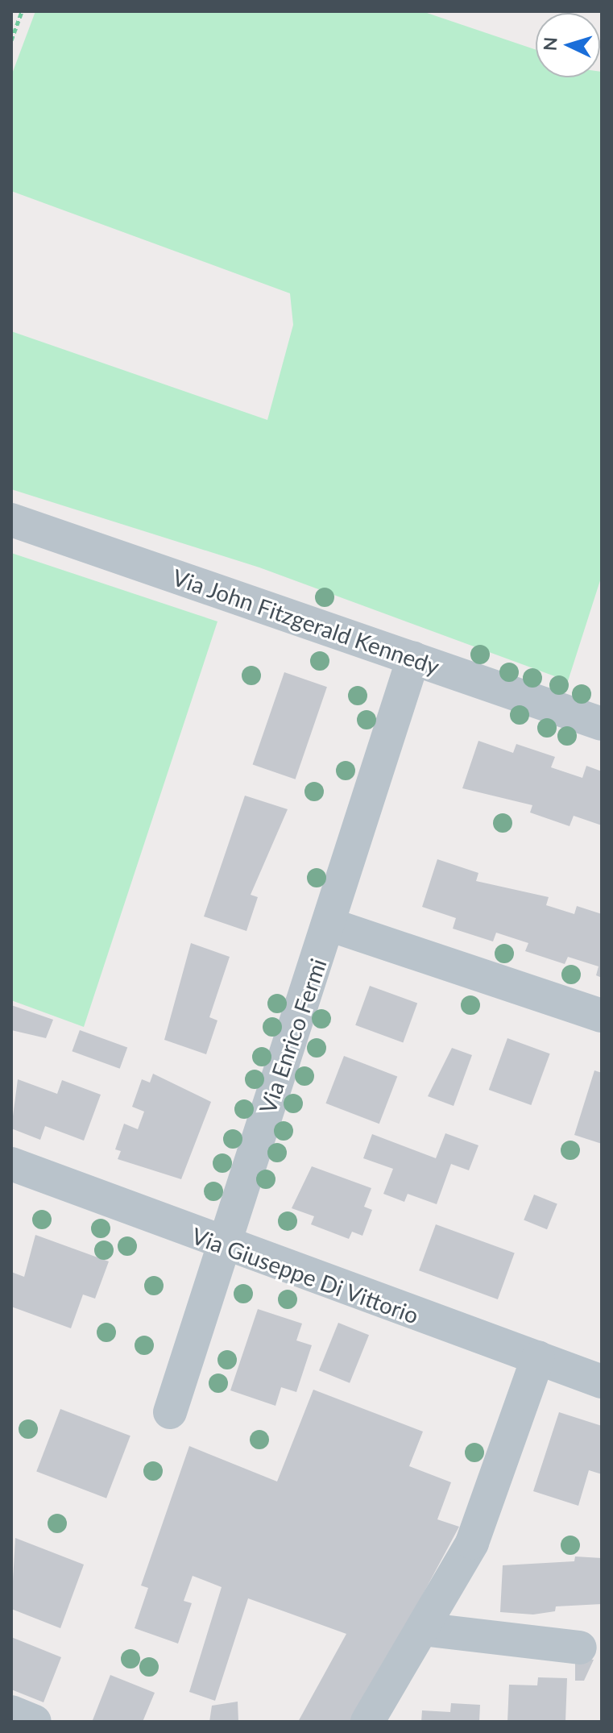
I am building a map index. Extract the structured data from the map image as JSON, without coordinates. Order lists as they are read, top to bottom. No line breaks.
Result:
{"streets":{"street":["Via John Fitzgerald Kennedy","Via Enrico Fermi","Via Giuseppe Di Vittorio"]},"crossings":[["Via John Fitzgerald Kennedy","Via Enrico Fermi"],["Via Enrico Fermi","Via Giuseppe Di Vittorio"]],"north":"left"}
